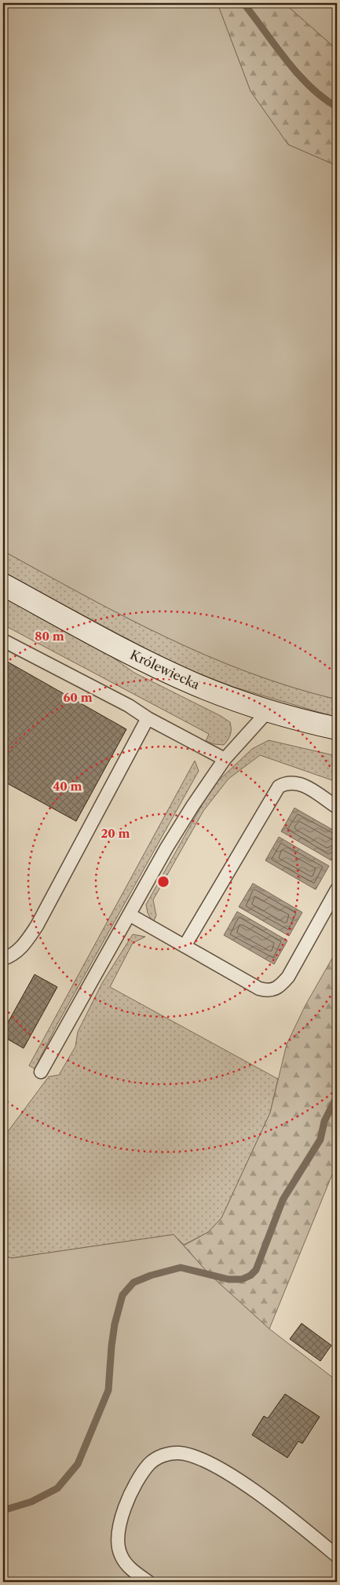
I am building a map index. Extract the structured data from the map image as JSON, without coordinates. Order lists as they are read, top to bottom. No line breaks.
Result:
{"streets":{"main road":["Królewiecka"]},"rings":["80 m","60 m","40 m","20 m"]}
